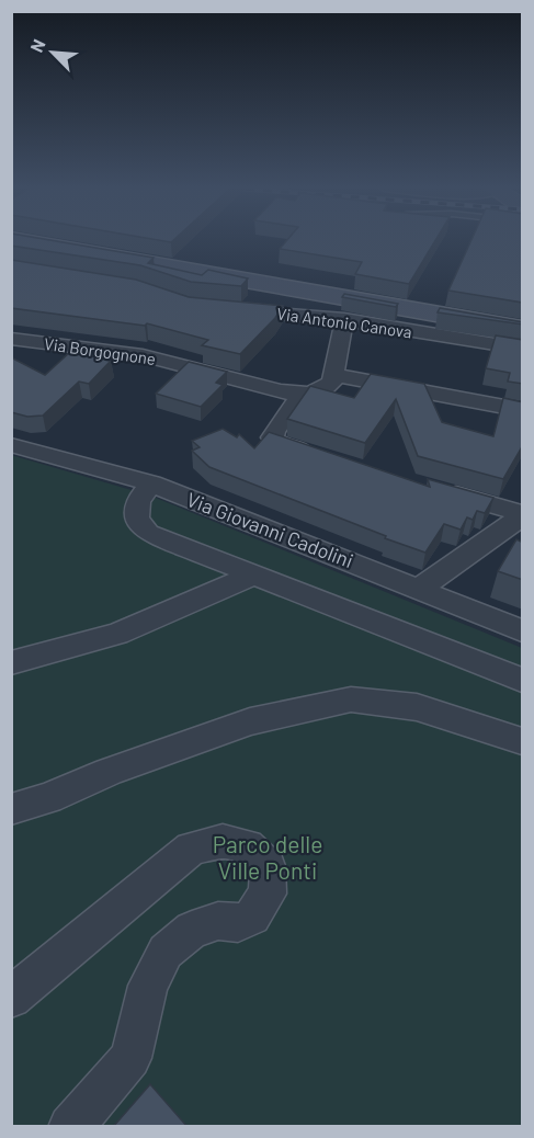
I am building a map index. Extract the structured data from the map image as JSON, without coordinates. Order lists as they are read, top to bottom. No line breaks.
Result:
{"streets":{"street":["Via Antonio Canova","Via Borgognone","Via Giovanni Cadolini"]},"parks":["Parco delle Ville Ponti"],"north":"top left"}
